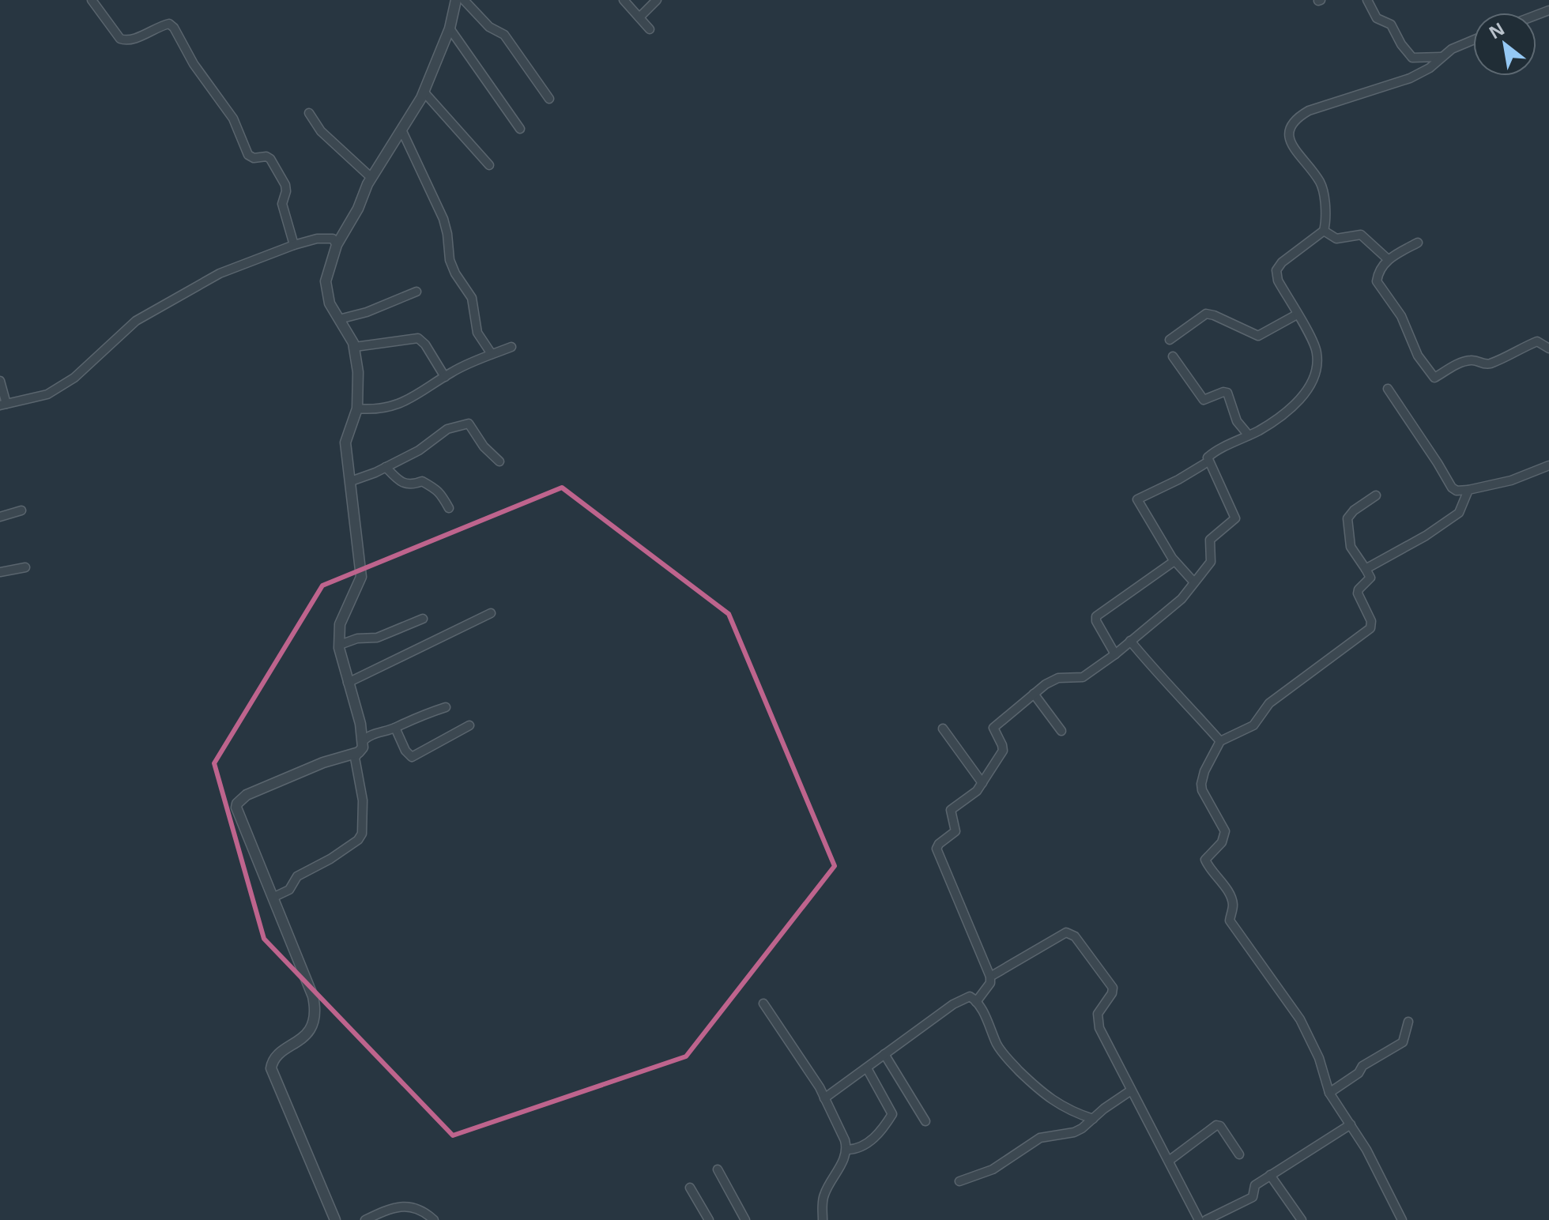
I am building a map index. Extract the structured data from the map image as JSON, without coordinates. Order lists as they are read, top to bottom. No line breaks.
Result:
{"north":"top left"}
